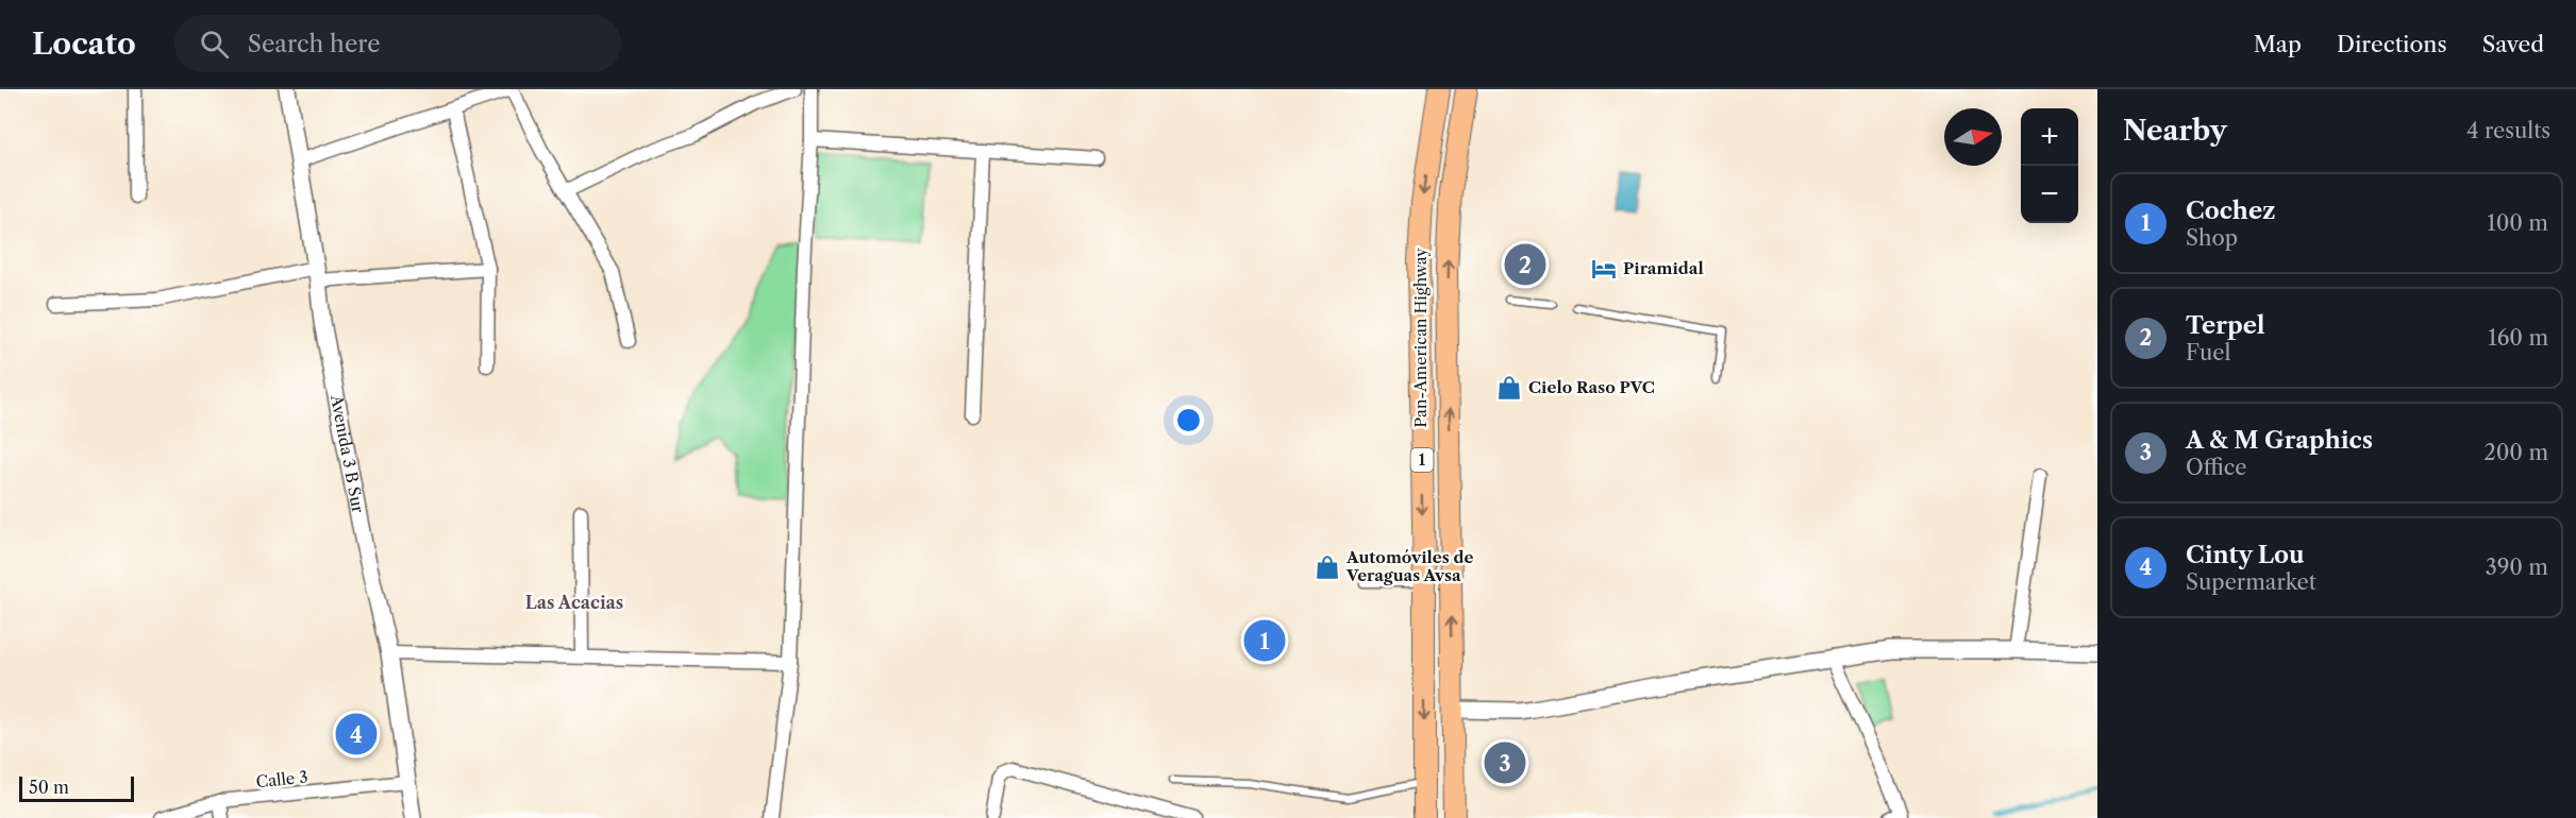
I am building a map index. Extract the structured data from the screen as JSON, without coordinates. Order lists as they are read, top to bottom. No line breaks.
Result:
{"streets":{"highway":["Pan-American Highway","1"],"street":["Avenida 3 B Sur","Calle 3"]},"crossings":[["Avenida 3 B Sur","Calle 3"]],"districts":["Las Acacias"],"places":{"hotel":["Piramidal"],"shop":["Cielo Raso PVC","Automóviles de Veraguas Avsa"]},"scale_bar":"50 m","north":"right","page":{"header":"Locato","search":"Search here","nav":["Map","Directions","Saved"],"heading":["Nearby","4 results"],"map_buttons":["+","−"],"list":[{"mark":"1","name":"Cochez","note":"Shop","value":"100 m"},{"mark":"2","name":"Terpel","note":"Fuel","value":"160 m"},{"mark":"3","name":"A & M Graphics","note":"Office","value":"200 m"},{"mark":"4","name":"Cinty Lou","note":"Supermarket","value":"390 m"}],"pins":["2","1","4","3"],"scale":"50 m"}}
